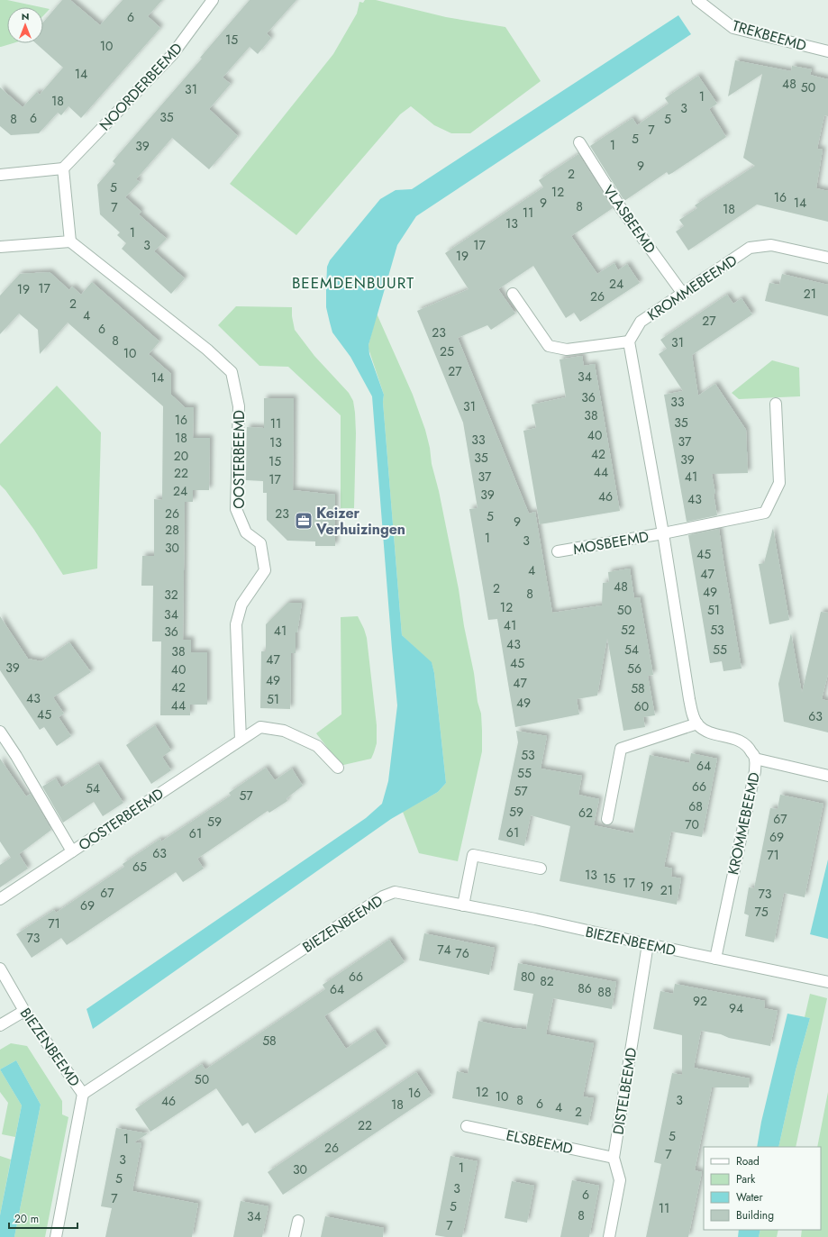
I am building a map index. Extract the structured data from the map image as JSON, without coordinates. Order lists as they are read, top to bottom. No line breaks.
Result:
{"streets":{"street":["TREKBEEMD","NOORDERBEEMD","VLASBEEMD","KROMMEBEEMD","OOSTERBEEMD","MOSBEEMD","BIEZENBEEMD","DISTELBEEMD","ELSBEEMD"]},"crossings":[["VLASBEEMD","KROMMEBEEMD"],["KROMMEBEEMD","BIEZENBEEMD"],["BIEZENBEEMD","DISTELBEEMD"],["DISTELBEEMD","ELSBEEMD"]],"districts":["BEEMDENBUURT"],"places":{"office":["Keizer Verhuizingen"]},"house_numbers":["6","15","10","14","48","50","31","1","18","3","35","6","8","5","7","5","1","39","9","2","5","12","16","9","14","8","7","18","11","13","1","3","17","19","24","17","19","21","26","2","4","27","6","23","8","31","25","10","27","34","14","36","33","31","38","16","35","11","40","18","33","37","13","42","20","35","39","15","44","22","37","41","17","24","39","46","43","26","23","5","9","28","1","3","30","45","4","47","48","2","49","8","32","12","50","51","34","41","52","53","41","36","43","54","55","38","47","45","39","56","40","49","47","42","58","43","51","49","44","60","45","63","53","64","55","66","54","57","57","68","59","62","67","59","70","61","61","69","63","71","65","13","15","17","19","21","67","73","69","75","71","73","74","76","66","80","82","86","64","88","92","94","58","50","12","16","10","8","3","46","6","18","4","2","22","5","1","26","7","3","1","30","5","3","6","7","5","11","8","34","7"],"legend":["Road","Park","Water","Building"],"scale_bar":"20 m","north":"top"}
